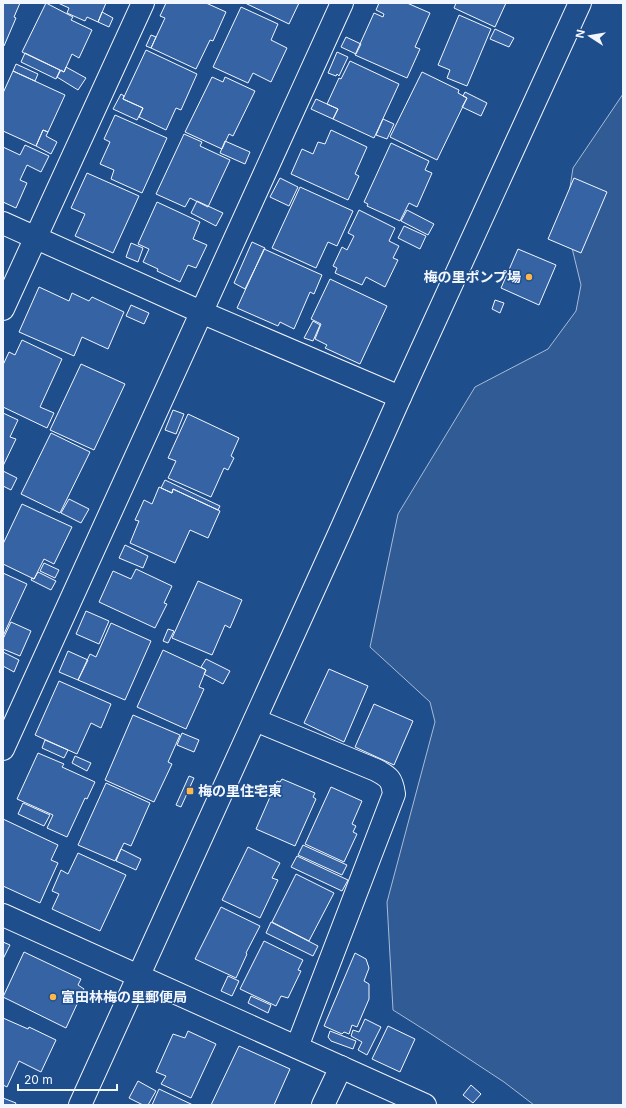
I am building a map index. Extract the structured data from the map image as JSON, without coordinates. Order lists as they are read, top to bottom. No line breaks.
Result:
{"places":{"other":["梅の里ポンプ場","富田林梅の里郵便局"],"transit":["梅の里住宅東"]},"scale_bar":"20 m","north":"left"}
